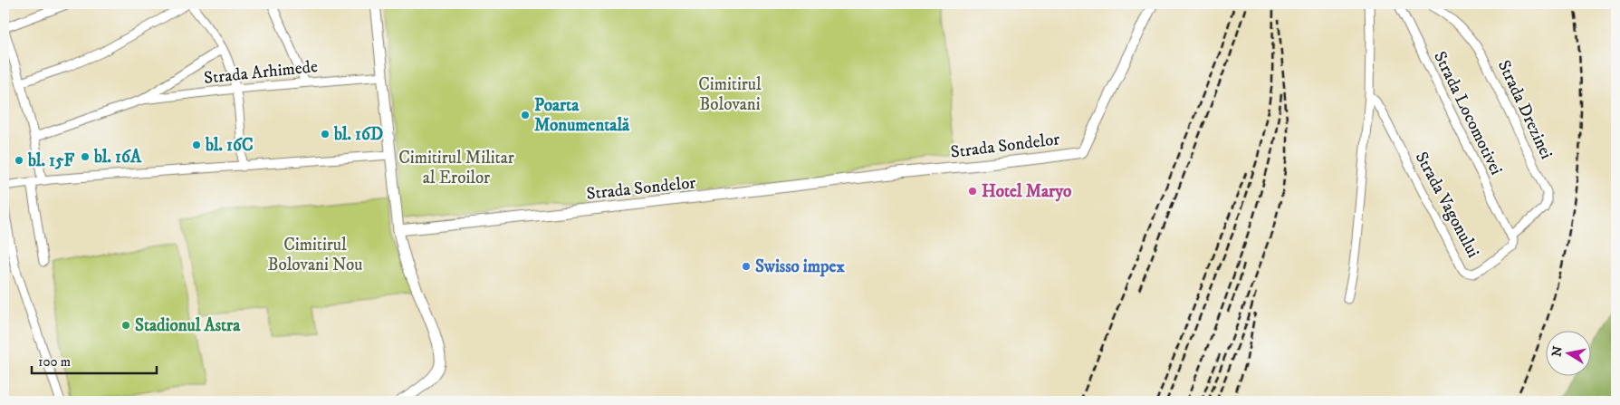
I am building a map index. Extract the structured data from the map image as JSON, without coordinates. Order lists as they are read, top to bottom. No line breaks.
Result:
{"streets":{"street":["Strada Arhimede","Strada Drezinei","Strada Locomotivei","Strada Sondelor","Strada Vagonului"]},"crossings":[["Strada Drezinei","Strada Locomotivei"],["Strada Drezinei","Strada Vagonului"],["Strada Locomotivei","Strada Vagonului"]],"parks":["Cimitirul Bolovani","Cimitirul Militar al Eroilor","Cimitirul Bolovani Nou"],"places":["Poarta Monumentală","bl. 16D","bl. 16C","bl. 16A","bl. 15F","Hotel Maryo","Swisso impex","Stadionul Astra"],"scale_bar":"100 m","north":"left"}
